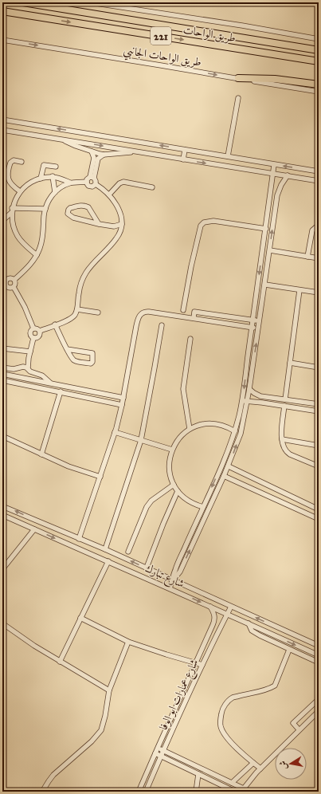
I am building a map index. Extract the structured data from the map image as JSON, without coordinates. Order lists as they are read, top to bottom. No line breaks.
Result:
{"streets":{"highway":["طريق الواحات","221"],"street":["طريق الواحات الجانبي","شارع تبارك","شارع عمارات ابو الوفا"]},"crossings":[["شارع تبارك","شارع عمارات ابو الوفا"]],"one_way":["طريق الواحات الجانبي"],"north":"left"}
